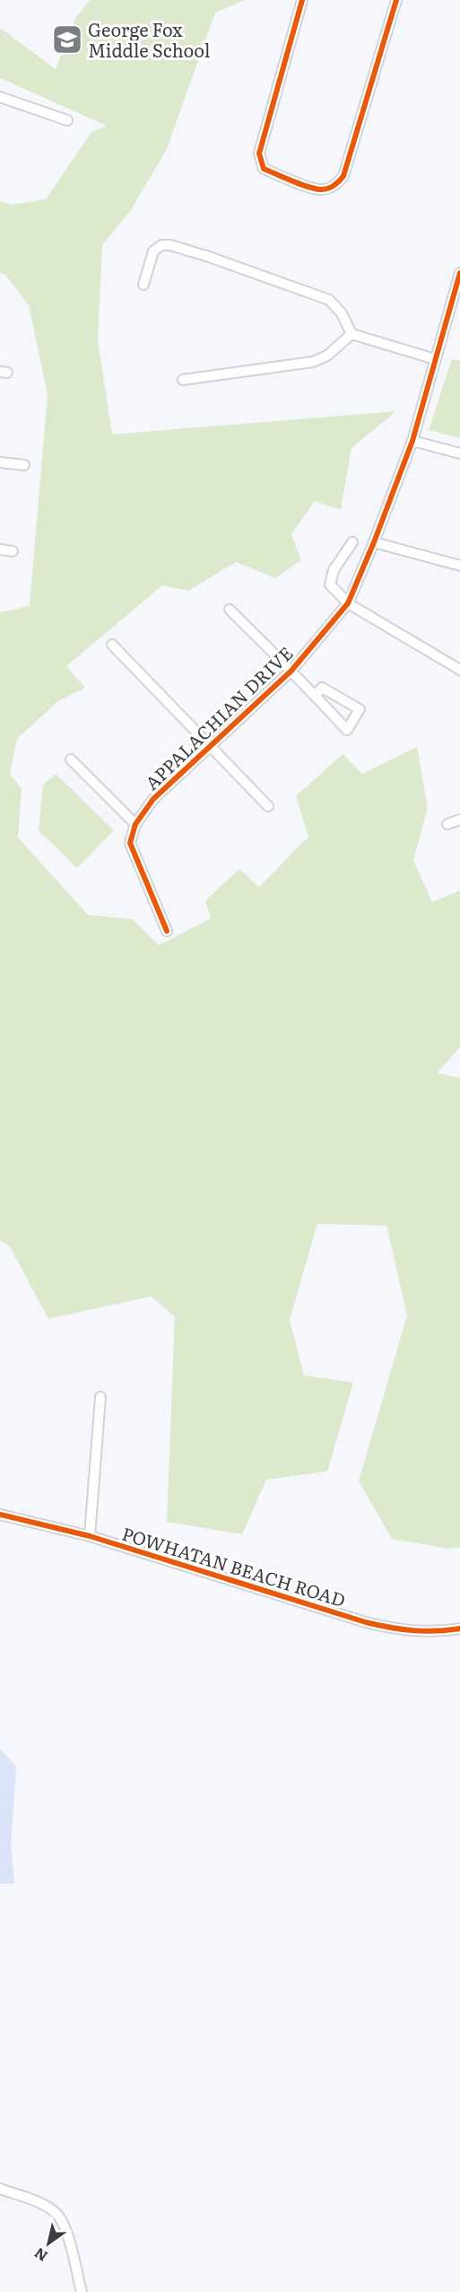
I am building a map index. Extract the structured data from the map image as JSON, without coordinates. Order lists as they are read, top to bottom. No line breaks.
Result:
{"streets":{"street":["APPALACHIAN DRIVE","POWHATAN BEACH ROAD"]},"places":{"school or university":["George Fox Middle School"]},"north":"bottom left"}
